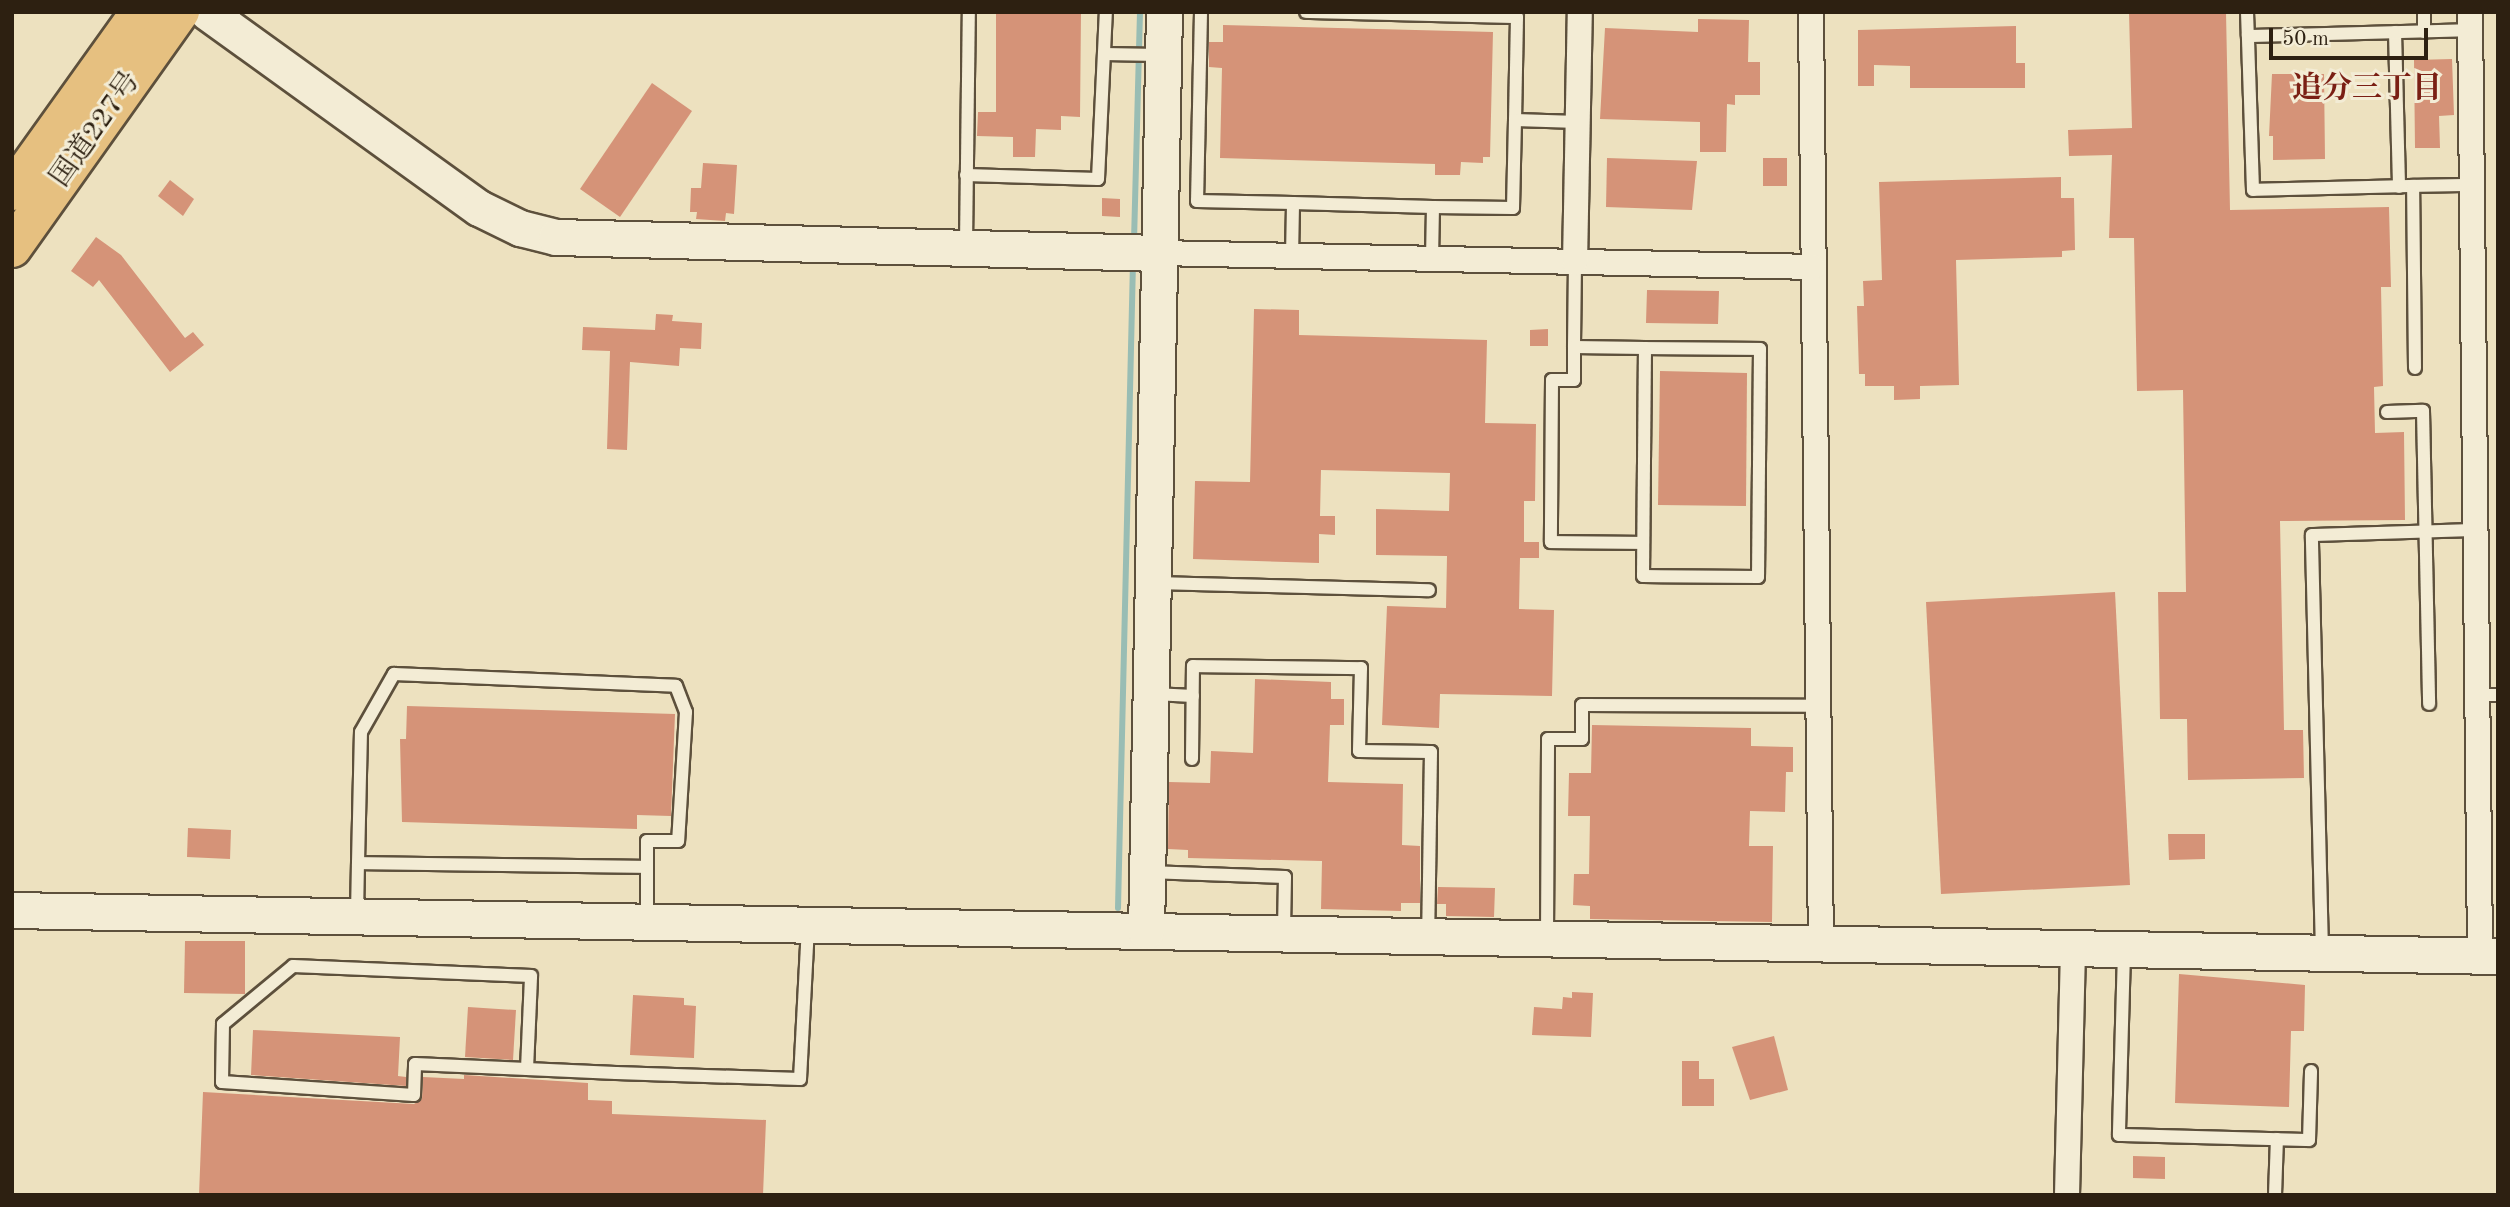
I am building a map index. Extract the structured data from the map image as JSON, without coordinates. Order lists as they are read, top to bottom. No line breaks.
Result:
{"streets":{"highway":["国道227号"]},"districts":["追分三丁目"],"scale_bar":"50 m"}
